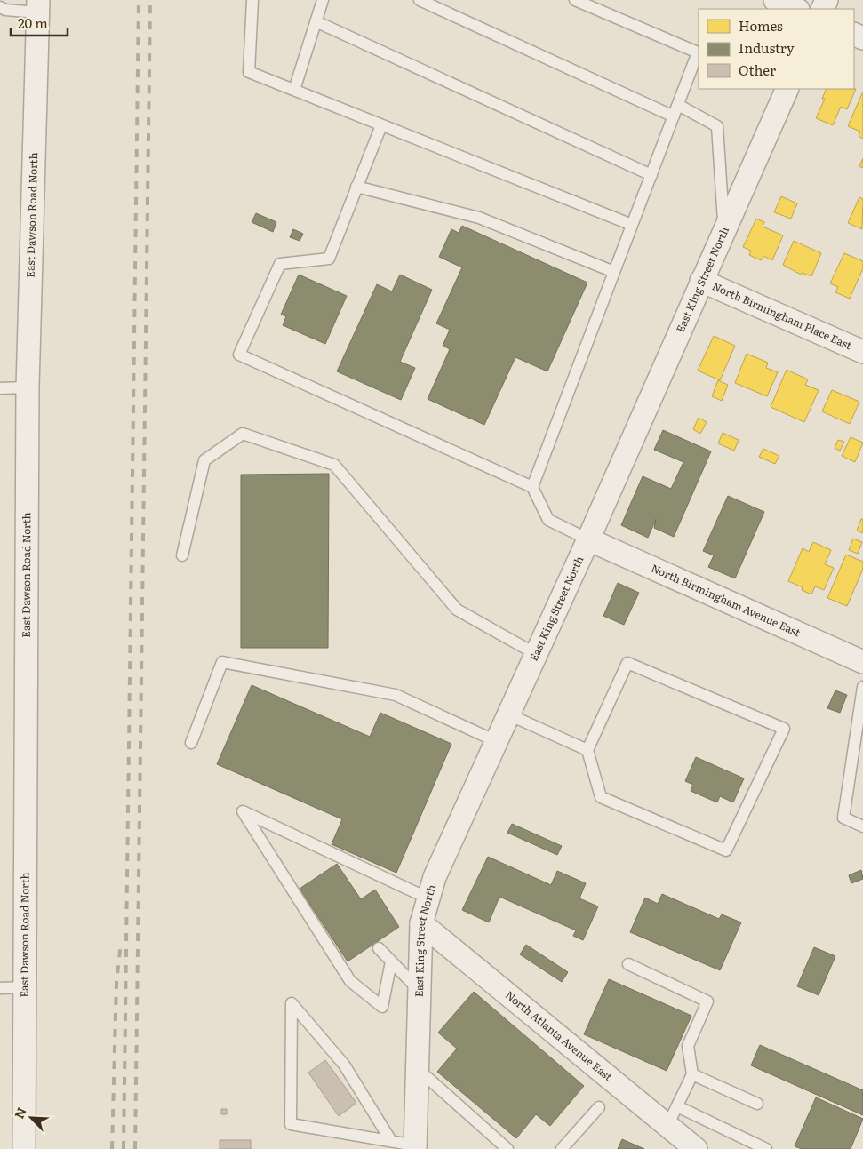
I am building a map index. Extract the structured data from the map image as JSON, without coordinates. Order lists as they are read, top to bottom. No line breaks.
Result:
{"streets":{"street":["East Dawson Road North","East King Street North","North Birmingham Place East","North Birmingham Avenue East","North Atlanta Avenue East"]},"crossings":[["East King Street North","North Birmingham Place East"],["East King Street North","North Birmingham Avenue East"],["East King Street North","North Atlanta Avenue East"]],"legend":["Homes","Industry","Other"],"scale_bar":"20 m","north":"top left"}
